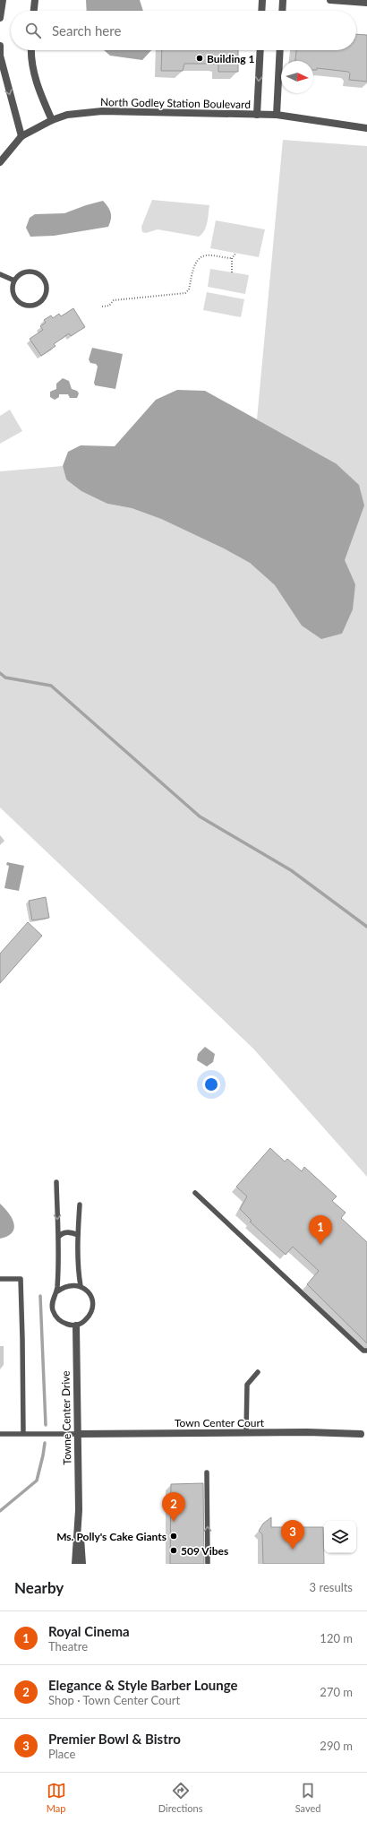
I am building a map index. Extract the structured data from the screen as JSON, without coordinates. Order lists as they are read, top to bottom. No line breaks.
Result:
{"streets":{"street":["North Godley Station Boulevard","Towne Center Drive","Town Center Court"]},"crossings":[["Towne Center Drive","Town Center Court"]],"places":["Building 1","Ms. Polly's Cake Giants","509 Vibes"],"north":"right","page":{"search":"Search here","pins":["1","2","3"],"heading":["Nearby","3 results"],"list":[{"mark":"1","name":"Royal Cinema","note":"Theatre","value":"120 m"},{"mark":"2","name":"Elegance & Style Barber Lounge","note":"Shop · Town Center Court","value":"270 m"},{"mark":"3","name":"Premier Bowl & Bistro","note":"Place","value":"290 m"}],"nav":["Map","Directions","Saved"]}}
